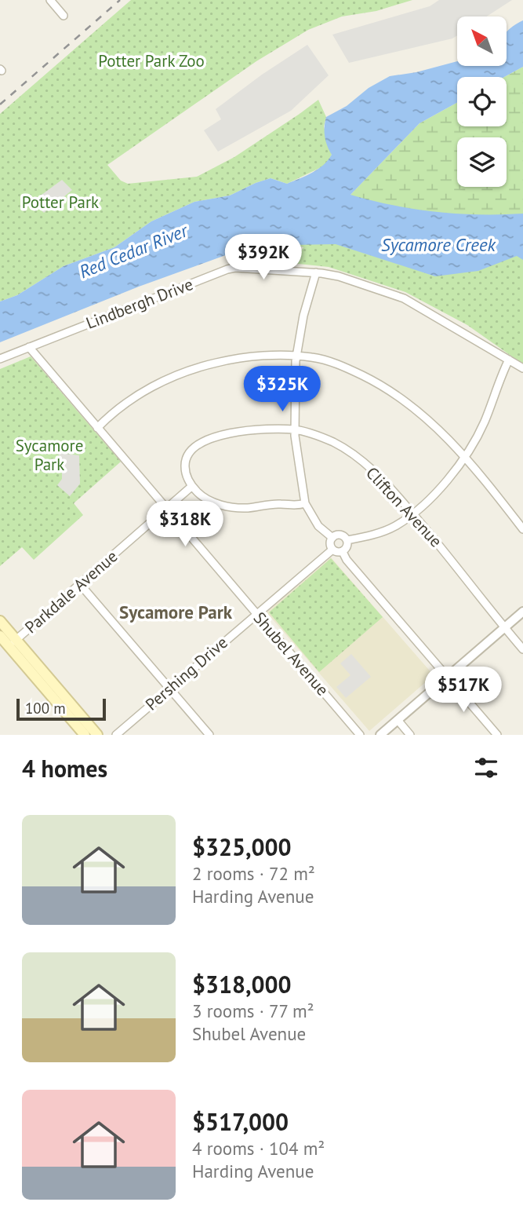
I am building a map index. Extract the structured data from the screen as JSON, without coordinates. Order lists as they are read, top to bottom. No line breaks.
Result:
{"streets":{"street":["Lindbergh Drive","Clifton Avenue","Parkdale Avenue","Shubel Avenue","Pershing Drive"]},"crossings":[["Lindbergh Drive","Shubel Avenue"],["Clifton Avenue","Parkdale Avenue"],["Parkdale Avenue","Shubel Avenue"],["Shubel Avenue","Pershing Drive"]],"districts":["Sycamore Park"],"water":["Sycamore Creek","Red Cedar River"],"parks":["Potter Park Zoo","Potter Park","Sycamore Park"],"scale_bar":"100 m","north":"top left","page":{"price":["$392K","$325K","$318K","$517K"],"scale":"100 m","heading":"4 homes","list":[{"name":"$325,000","note":"2 rooms · 72 m² · Harding Avenue"},{"name":"$318,000","note":"3 rooms · 77 m² · Shubel Avenue"},{"name":"$517,000","note":"4 rooms · 104 m² · Harding Avenue"}]}}
